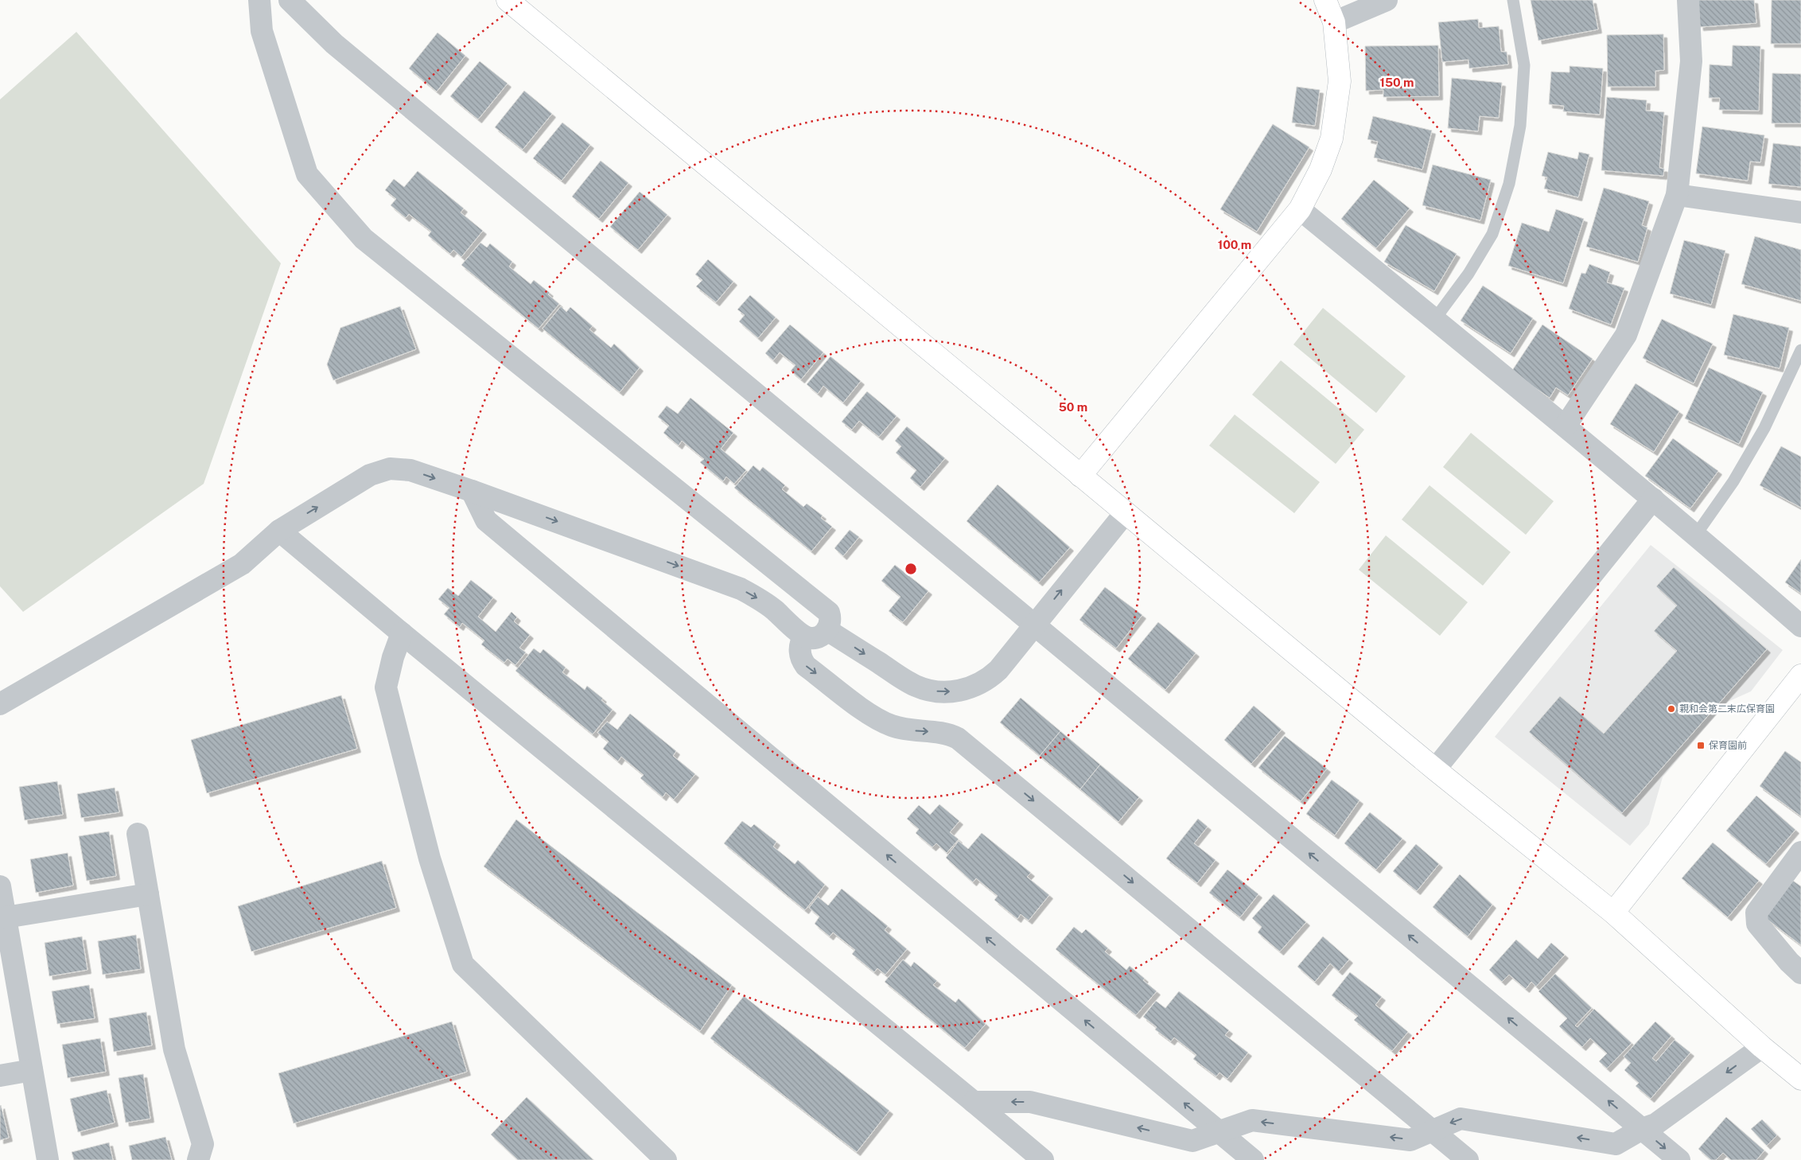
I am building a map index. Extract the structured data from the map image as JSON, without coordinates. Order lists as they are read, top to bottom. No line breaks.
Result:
{"places":{"other":["親和会第二末広保育園"],"transit":["保育園前"]},"rings":["150 m","100 m","50 m"]}
